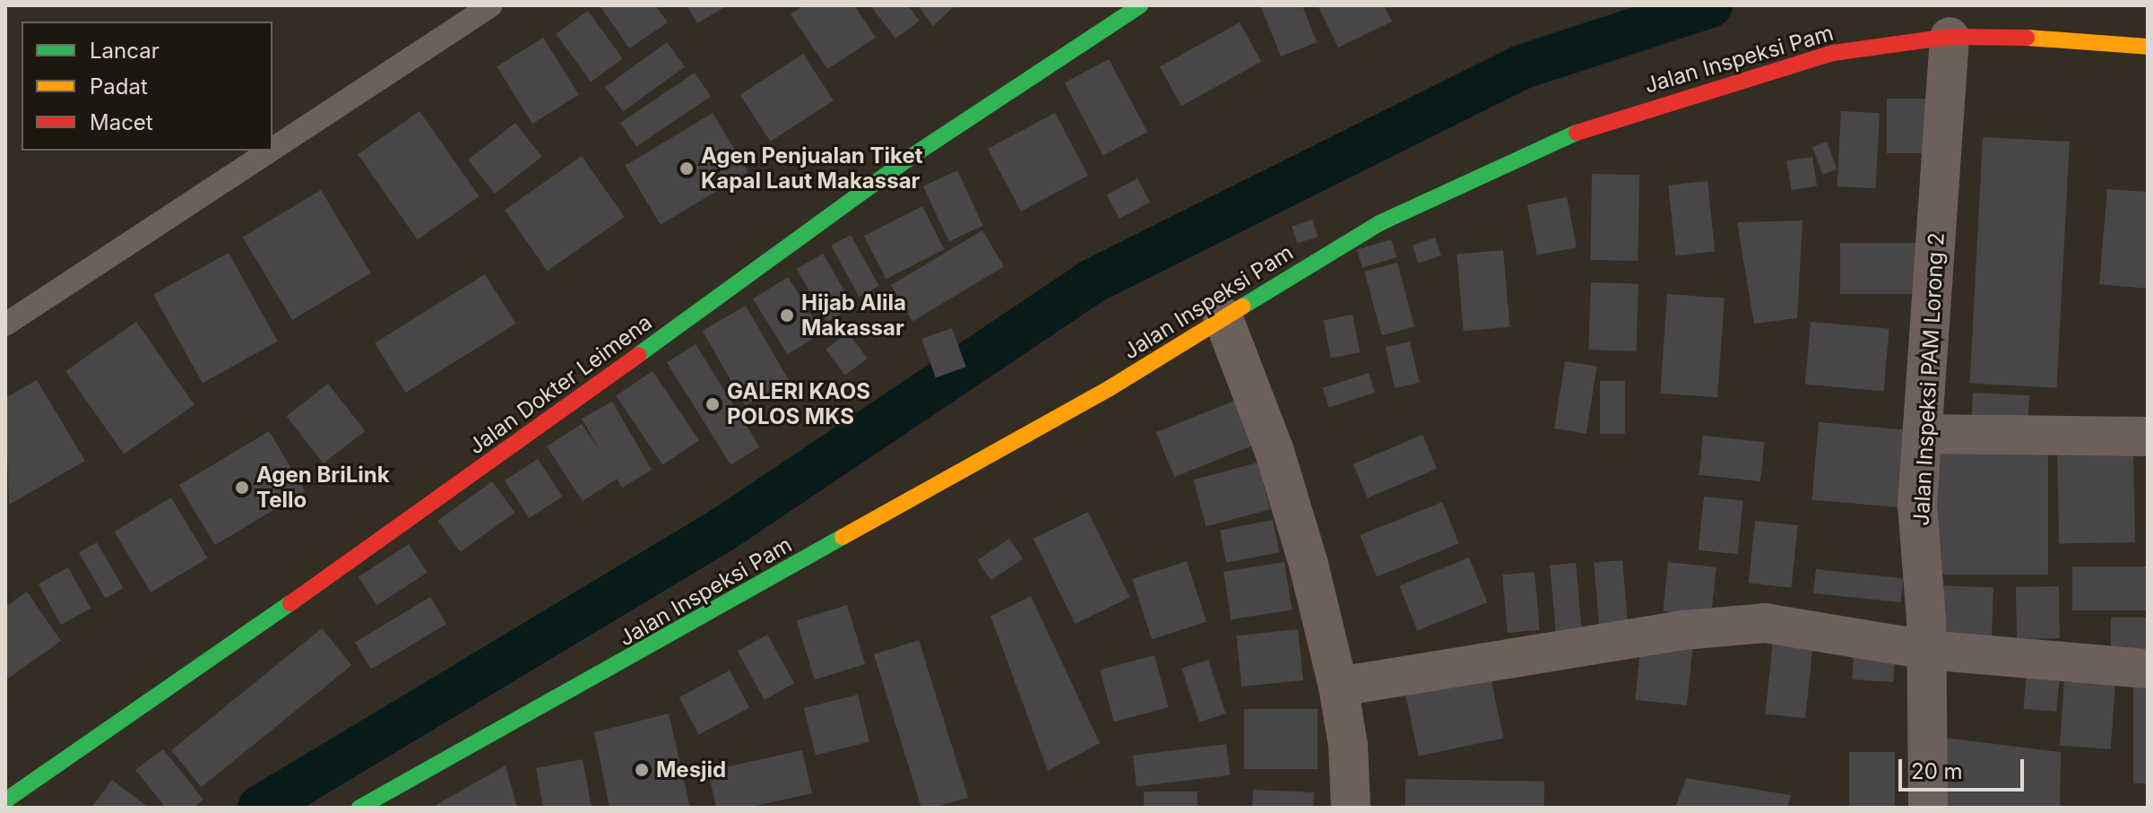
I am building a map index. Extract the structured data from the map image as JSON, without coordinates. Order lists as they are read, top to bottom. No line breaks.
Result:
{"streets":{"main road":["Jalan Inspeksi Pam","Jalan Dokter Leimena"],"street":["Jalan Inspeksi PAM Lorong 2"]},"crossings":[["Jalan Inspeksi Pam","Jalan Inspeksi PAM Lorong 2"]],"places":["Agen Penjualan Tiket Kapal Laut Makassar","Hijab Alila Makassar","GALERI KAOS POLOS MKS","Agen BriLink Tello","Mesjid"],"legend":["Lancar","Padat","Macet"],"scale_bar":"20 m"}
